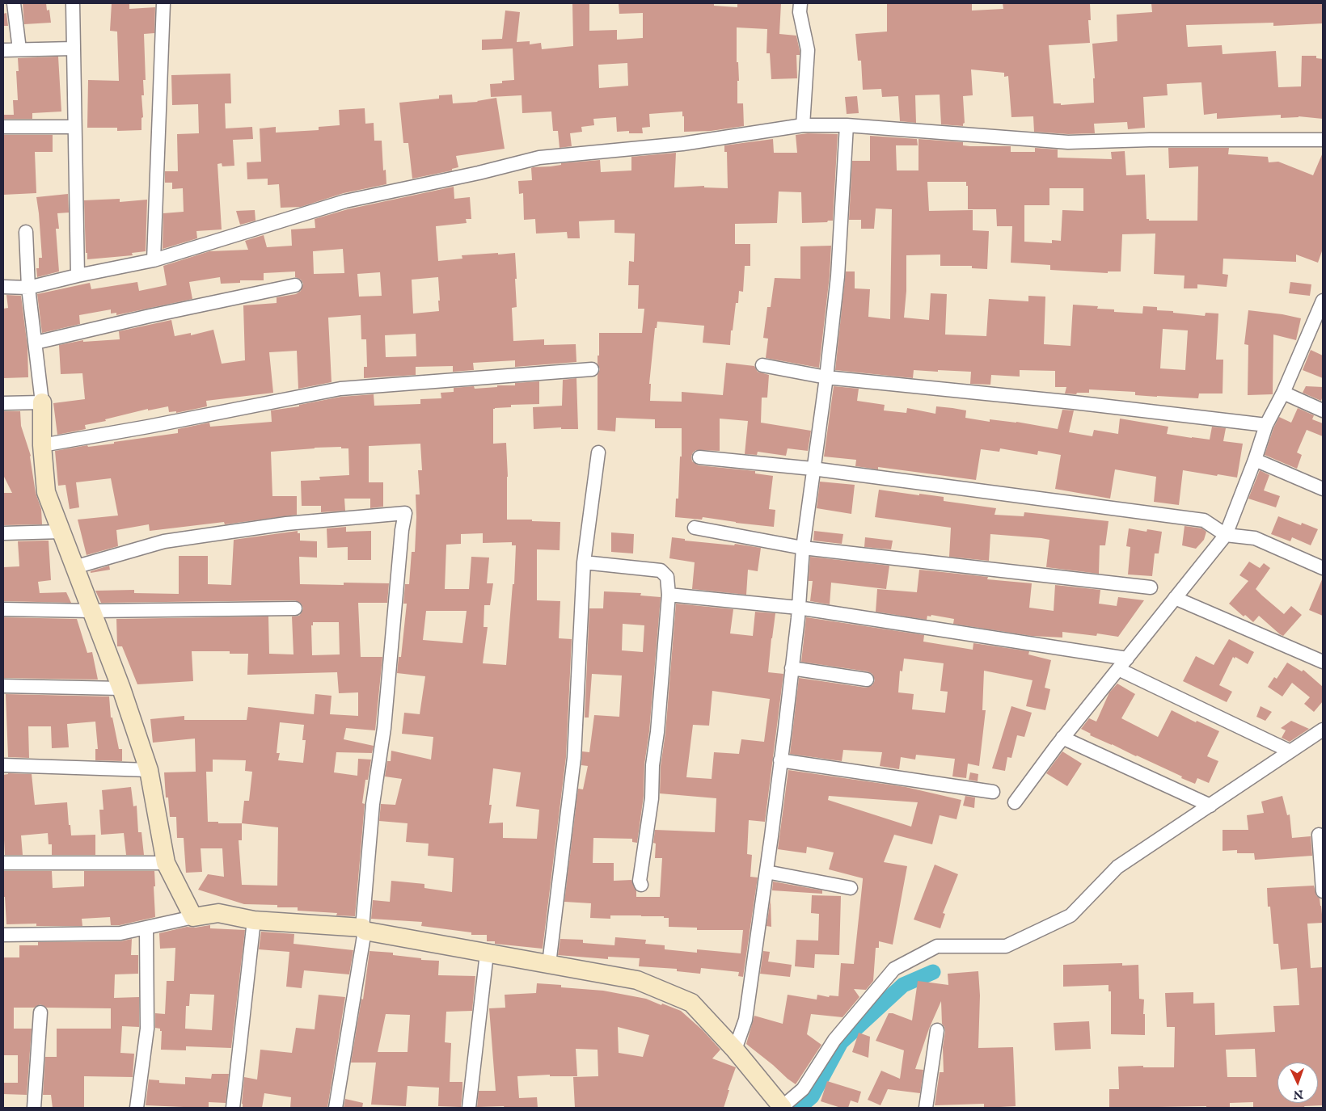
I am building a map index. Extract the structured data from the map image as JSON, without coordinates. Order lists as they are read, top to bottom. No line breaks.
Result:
{"north":"bottom"}
